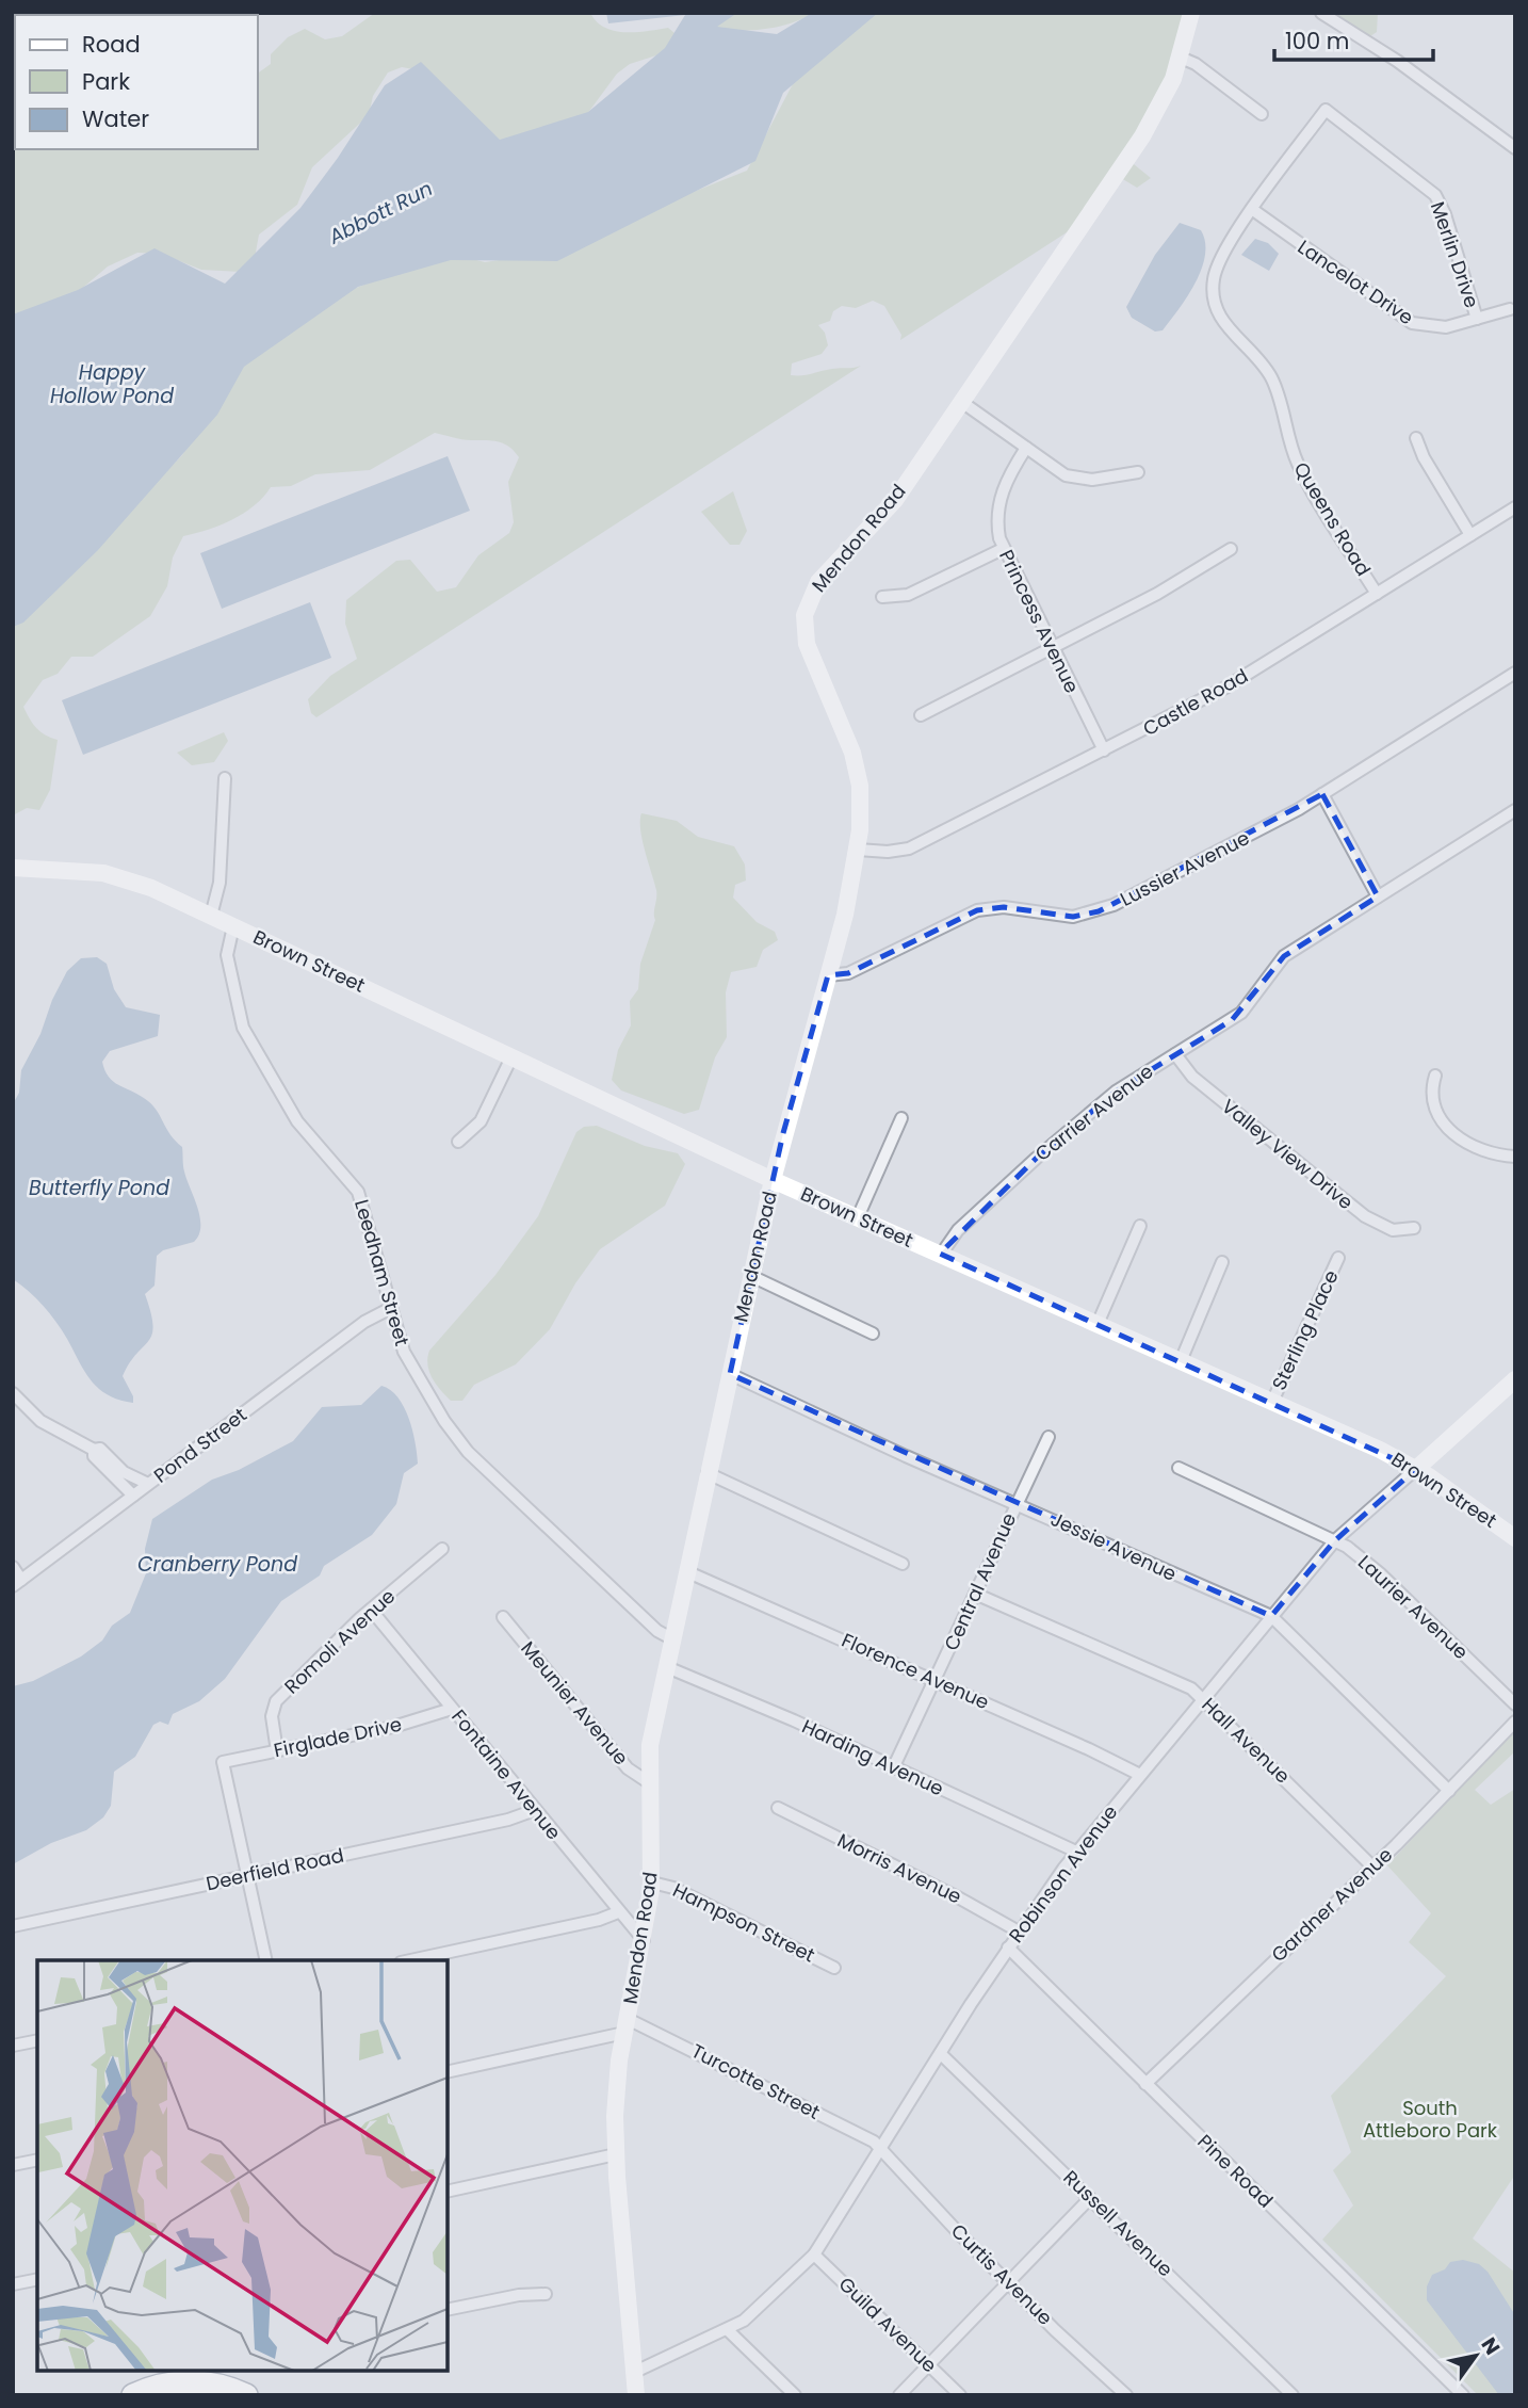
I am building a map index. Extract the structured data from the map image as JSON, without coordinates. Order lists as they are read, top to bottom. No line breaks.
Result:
{"streets":{"street":["Merlin Drive","Lancelot Drive","Queens Road","Mendon Road","Princess Avenue","Castle Road","Lussier Avenue","Brown Street","Carrier Avenue","Valley View Drive","Leedham Street","Sterling Place","Pond Street","Jessie Avenue","Central Avenue","Laurier Avenue","Romoli Avenue","Florence Avenue","Meunier Avenue","Firglade Drive","Hall Avenue","Harding Avenue","Fontaine Avenue","Morris Avenue","Deerfield Road","Robinson Avenue","Gardner Avenue","Hampson Street","Turcotte Street","Pine Road","Russell Avenue","Curtis Avenue","Guild Avenue"]},"crossings":[["Merlin Drive","Lancelot Drive"],["Merlin Drive","Queens Road"],["Lancelot Drive","Queens Road"],["Queens Road","Castle Road"],["Mendon Road","Castle Road"],["Mendon Road","Lussier Avenue"],["Mendon Road","Brown Street"],["Mendon Road","Leedham Street"],["Mendon Road","Jessie Avenue"],["Mendon Road","Florence Avenue"],["Mendon Road","Meunier Avenue"],["Mendon Road","Harding Avenue"],["Mendon Road","Fontaine Avenue"],["Mendon Road","Robinson Avenue"],["Mendon Road","Hampson Street"],["Mendon Road","Turcotte Street"],["Princess Avenue","Castle Road"],["Brown Street","Carrier Avenue"],["Brown Street","Leedham Street"],["Brown Street","Sterling Place"],["Brown Street","Robinson Avenue"],["Carrier Avenue","Valley View Drive"],["Leedham Street","Pond Street"],["Jessie Avenue","Central Avenue"],["Jessie Avenue","Robinson Avenue"],["Jessie Avenue","Gardner Avenue"],["Central Avenue","Florence Avenue"],["Central Avenue","Hall Avenue"],["Central Avenue","Harding Avenue"],["Laurier Avenue","Robinson Avenue"],["Romoli Avenue","Firglade Drive"],["Romoli Avenue","Fontaine Avenue"],["Florence Avenue","Robinson Avenue"],["Firglade Drive","Fontaine Avenue"],["Firglade Drive","Deerfield Road"],["Hall Avenue","Robinson Avenue"],["Hall Avenue","Gardner Avenue"],["Harding Avenue","Robinson Avenue"],["Fontaine Avenue","Deerfield Road"],["Morris Avenue","Robinson Avenue"],["Robinson Avenue","Turcotte Street"],["Robinson Avenue","Pine Road"],["Robinson Avenue","Russell Avenue"],["Robinson Avenue","Curtis Avenue"],["Robinson Avenue","Guild Avenue"],["Gardner Avenue","Pine Road"],["Turcotte Street","Curtis Avenue"]],"water":["Abbott Run","Happy Hollow Pond","Butterfly Pond","Cranberry Pond"],"parks":["South Attleboro Park"],"legend":["Road","Park","Water"],"scale_bar":"100 m","north":"top right"}
